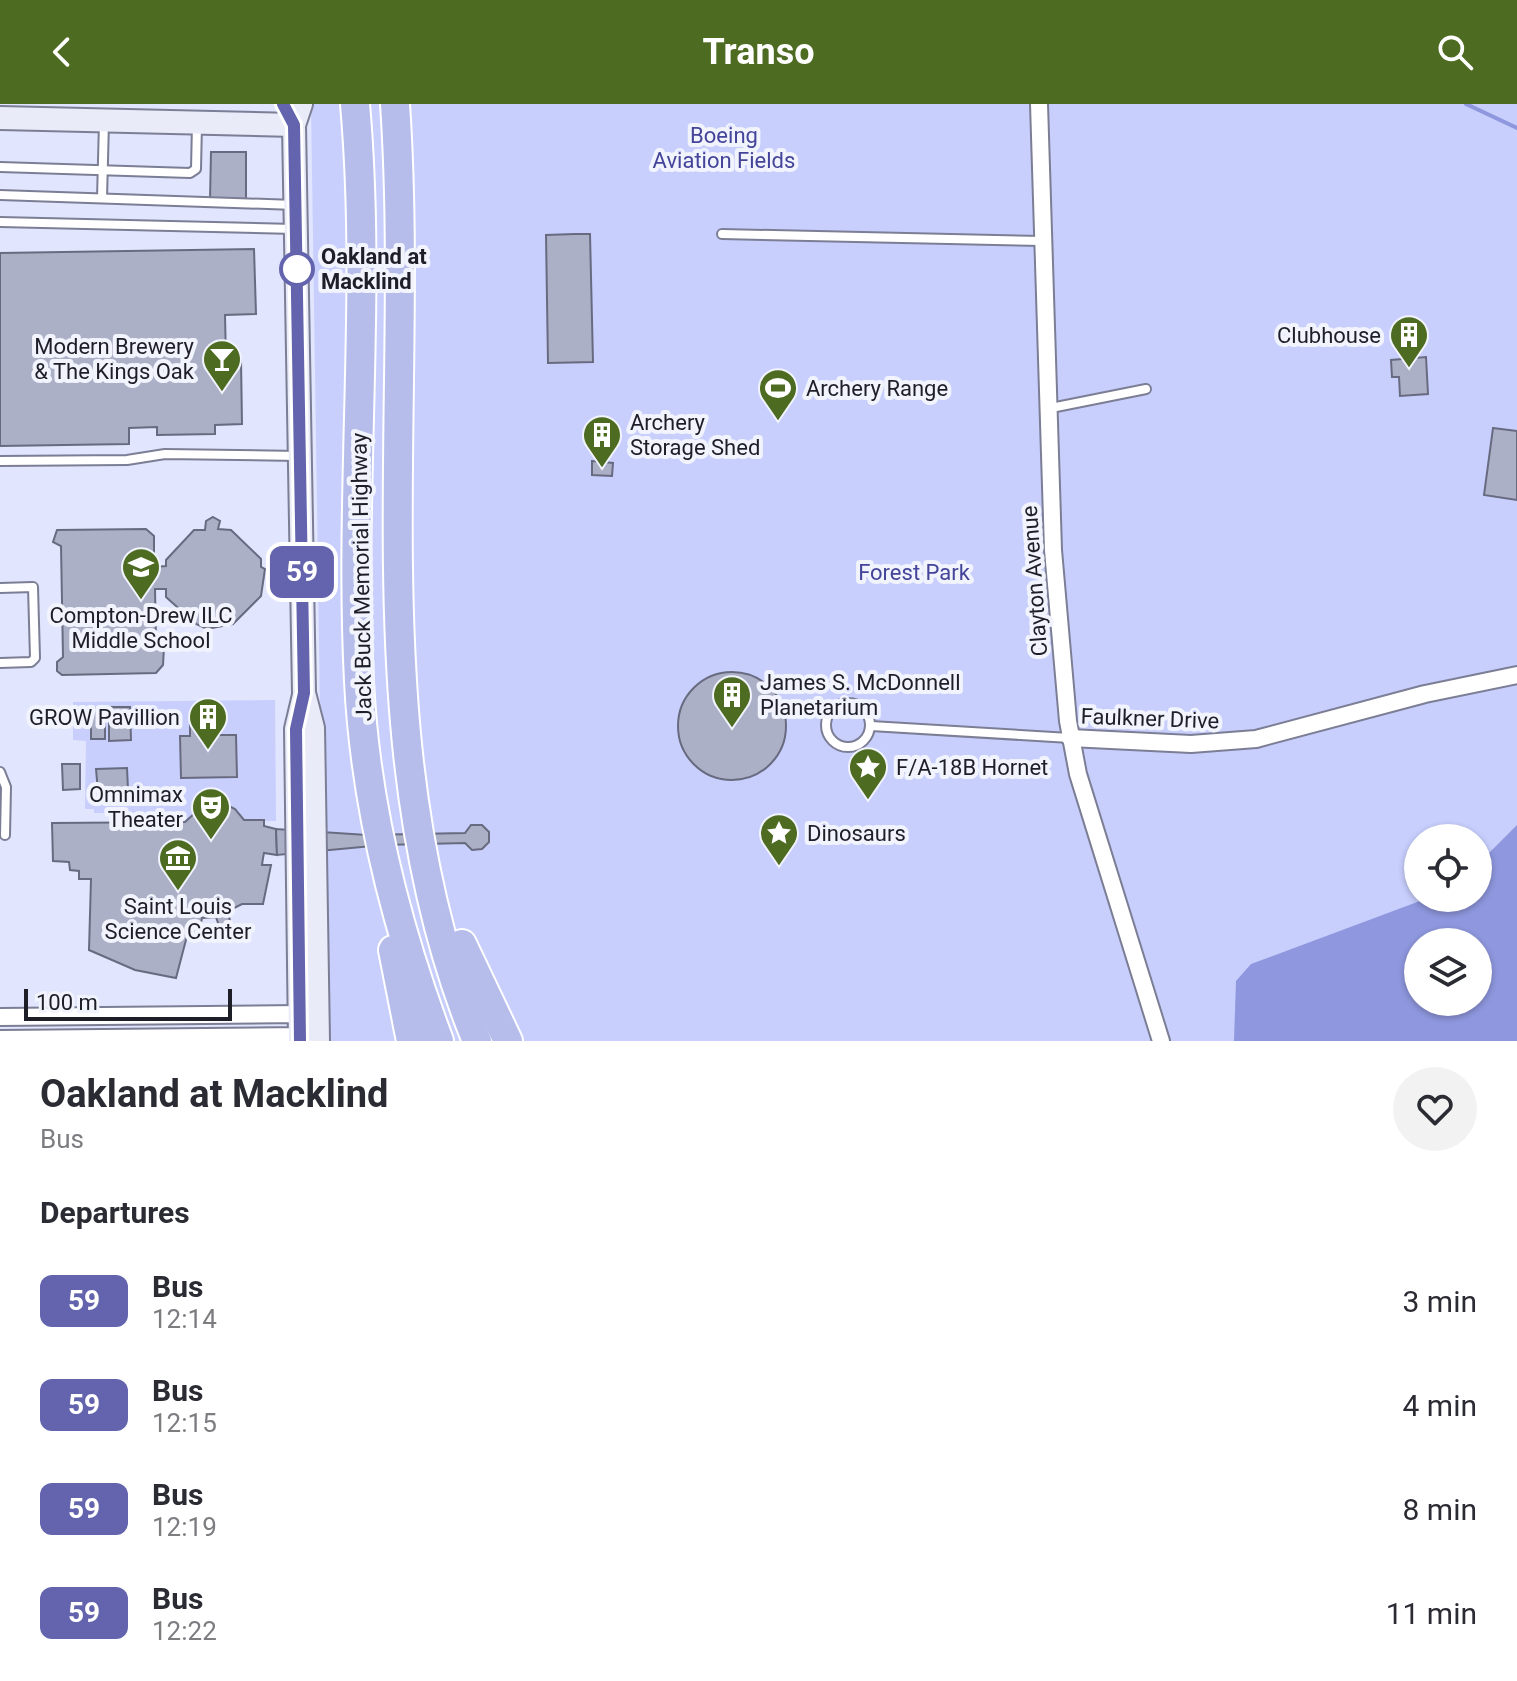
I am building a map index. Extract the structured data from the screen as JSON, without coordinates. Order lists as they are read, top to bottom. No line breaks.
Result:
{"streets":{"highway":["Jack Buck Memorial Highway"],"street":["Clayton Avenue","Faulkner Drive"]},"crossings":[["Clayton Avenue","Faulkner Drive"]],"parks":["Boeing Aviation Fields","Forest Park"],"places":{"other":["Oakland at Macklind"],"building":["Clubhouse","Archery Storage Shed","James S. McDonnell Planetarium","GROW Pavillion"],"bar":["Modern Brewery & The Kings Oak"],"sports":["Archery Range"],"school or university":["Compton-Drew ILC Middle School"],"place":["F/A-18B Hornet","Dinosaurs"],"theatre":["Omnimax Theater"],"museum":["Saint Louis Science Center"]},"lines":["bus line 59"],"scale_bar":"100 m","page":{"header":"Transo","on_map":"59","scale":"100 m","heading":[["Oakland at Macklind","Bus"],"Departures"],"list":[{"mark":"59","name":"Bus","note":"12:14","value":"3 min"},{"mark":"59","name":"Bus","note":"12:15","value":"4 min"},{"mark":"59","name":"Bus","note":"12:19","value":"8 min"},{"mark":"59","name":"Bus","note":"12:22","value":"11 min"}]}}
